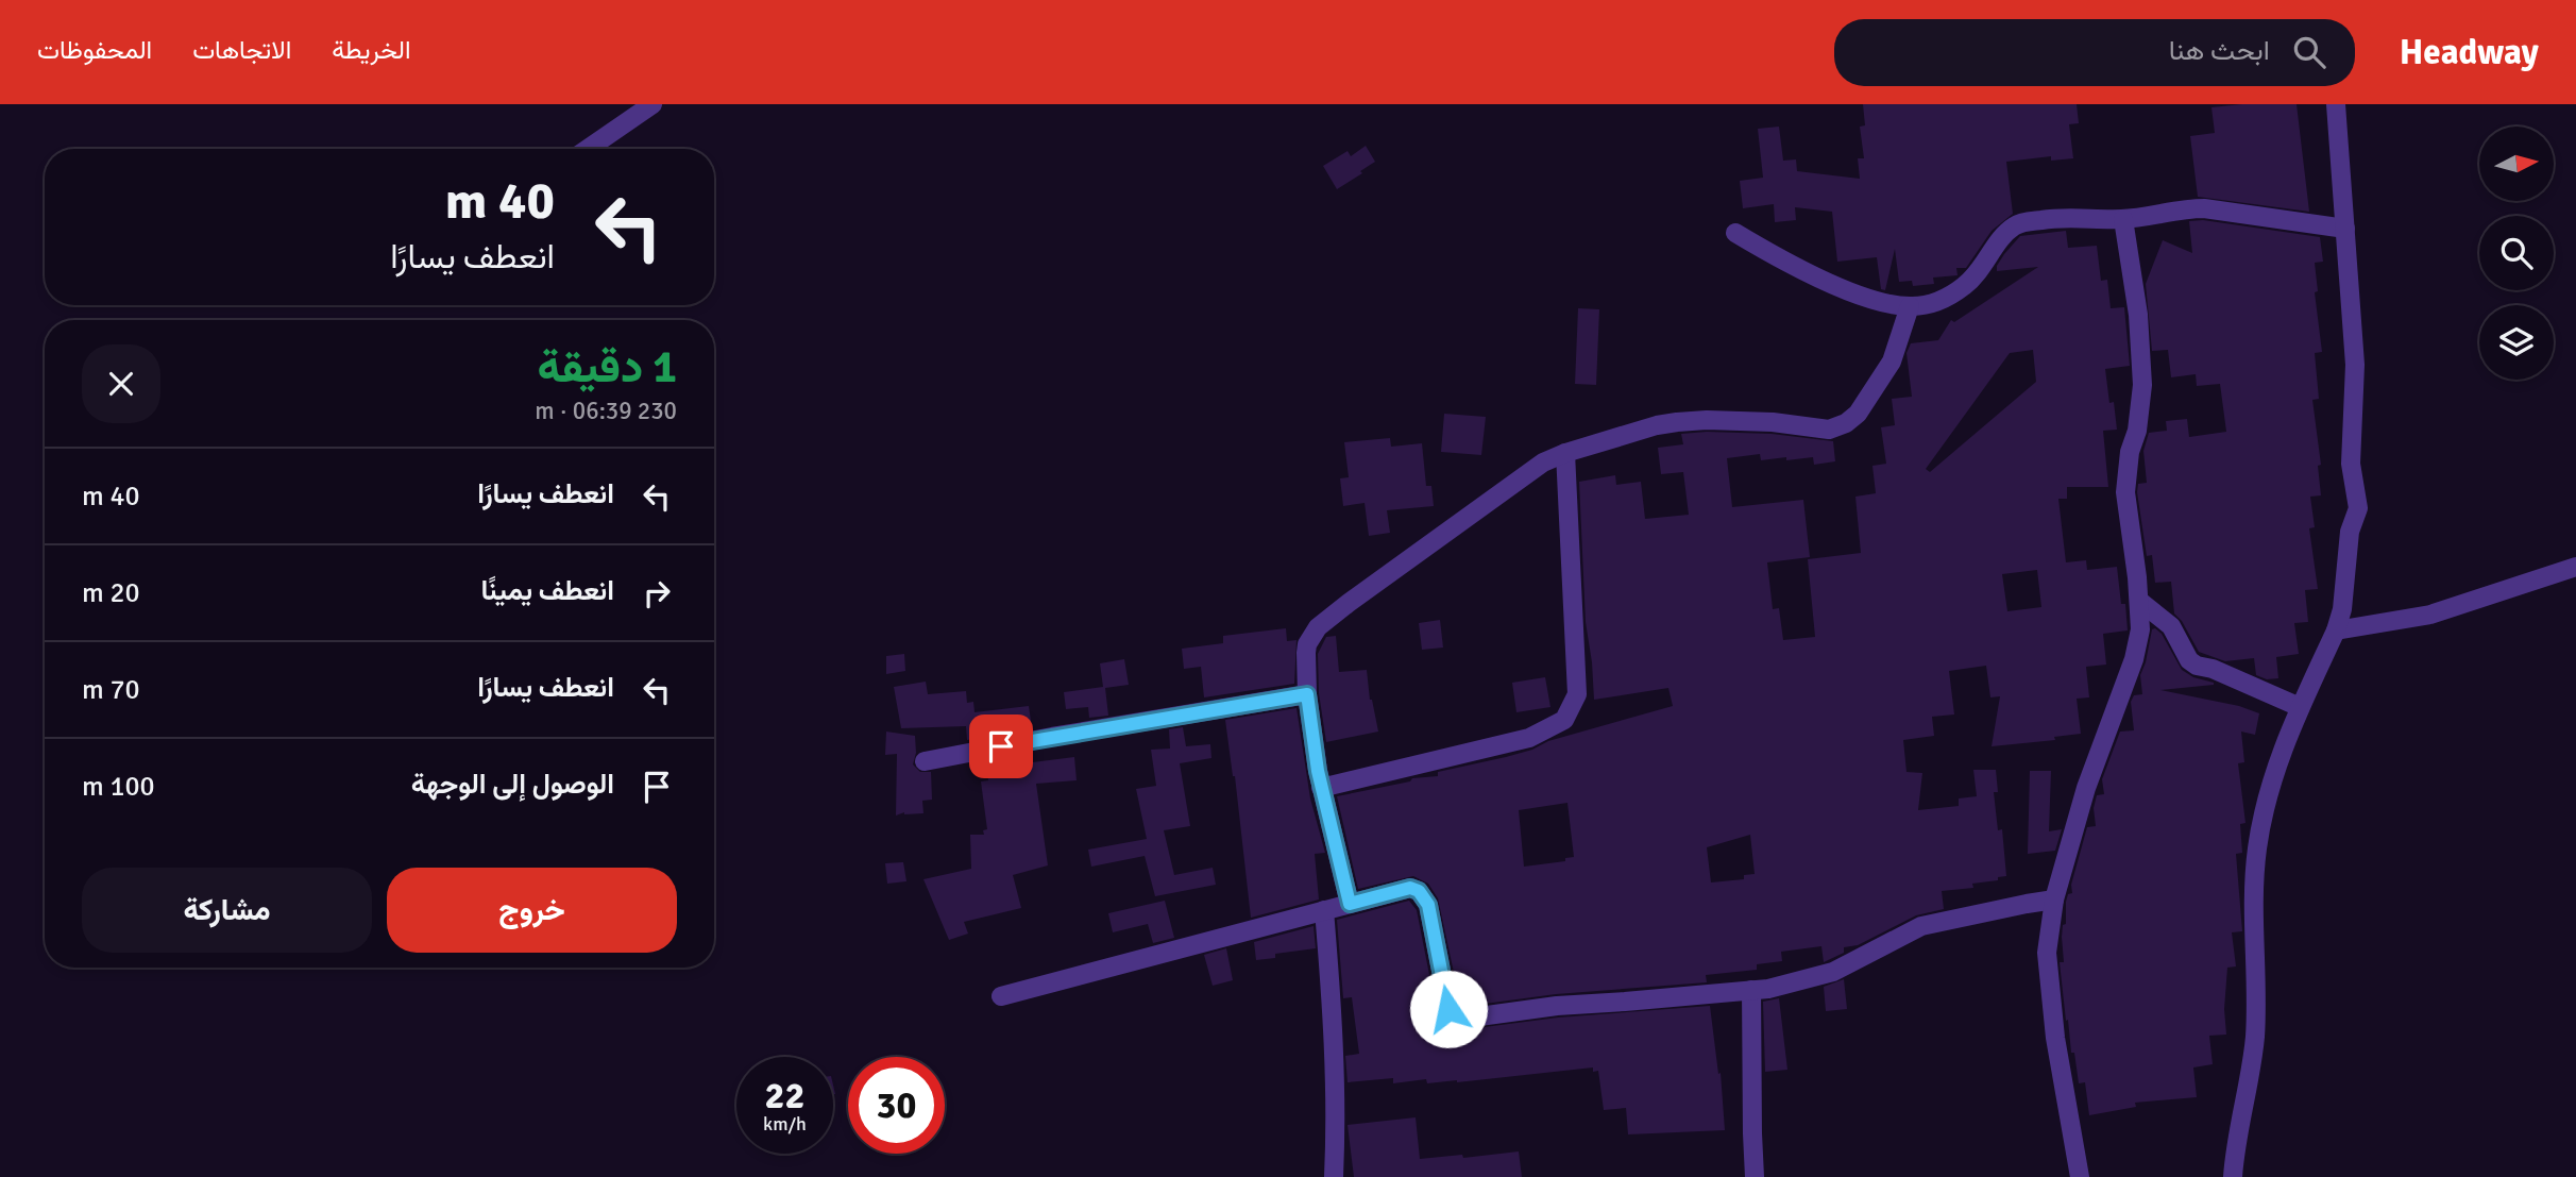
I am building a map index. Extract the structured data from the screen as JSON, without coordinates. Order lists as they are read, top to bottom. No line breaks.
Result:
{"north":"right","page":{"header":"Headway","search":"ابحث هنا","nav":["الخريطة","الاتجاهات","المحفوظات"],"turn":["40 m","انعطف يسارًا"],"heading":["1 دقيقة","230 m · 06:39"],"list":[{"name":"انعطف يسارًا","value":"40 m"},{"name":"انعطف يمينًا","value":"20 m"},{"name":"انعطف يسارًا","value":"70 m"},{"name":"الوصول إلى الوجهة","value":"100 m"}],"buttons":["خروج","مشاركة"],"speed":"22 km/h","limit":"30"}}
